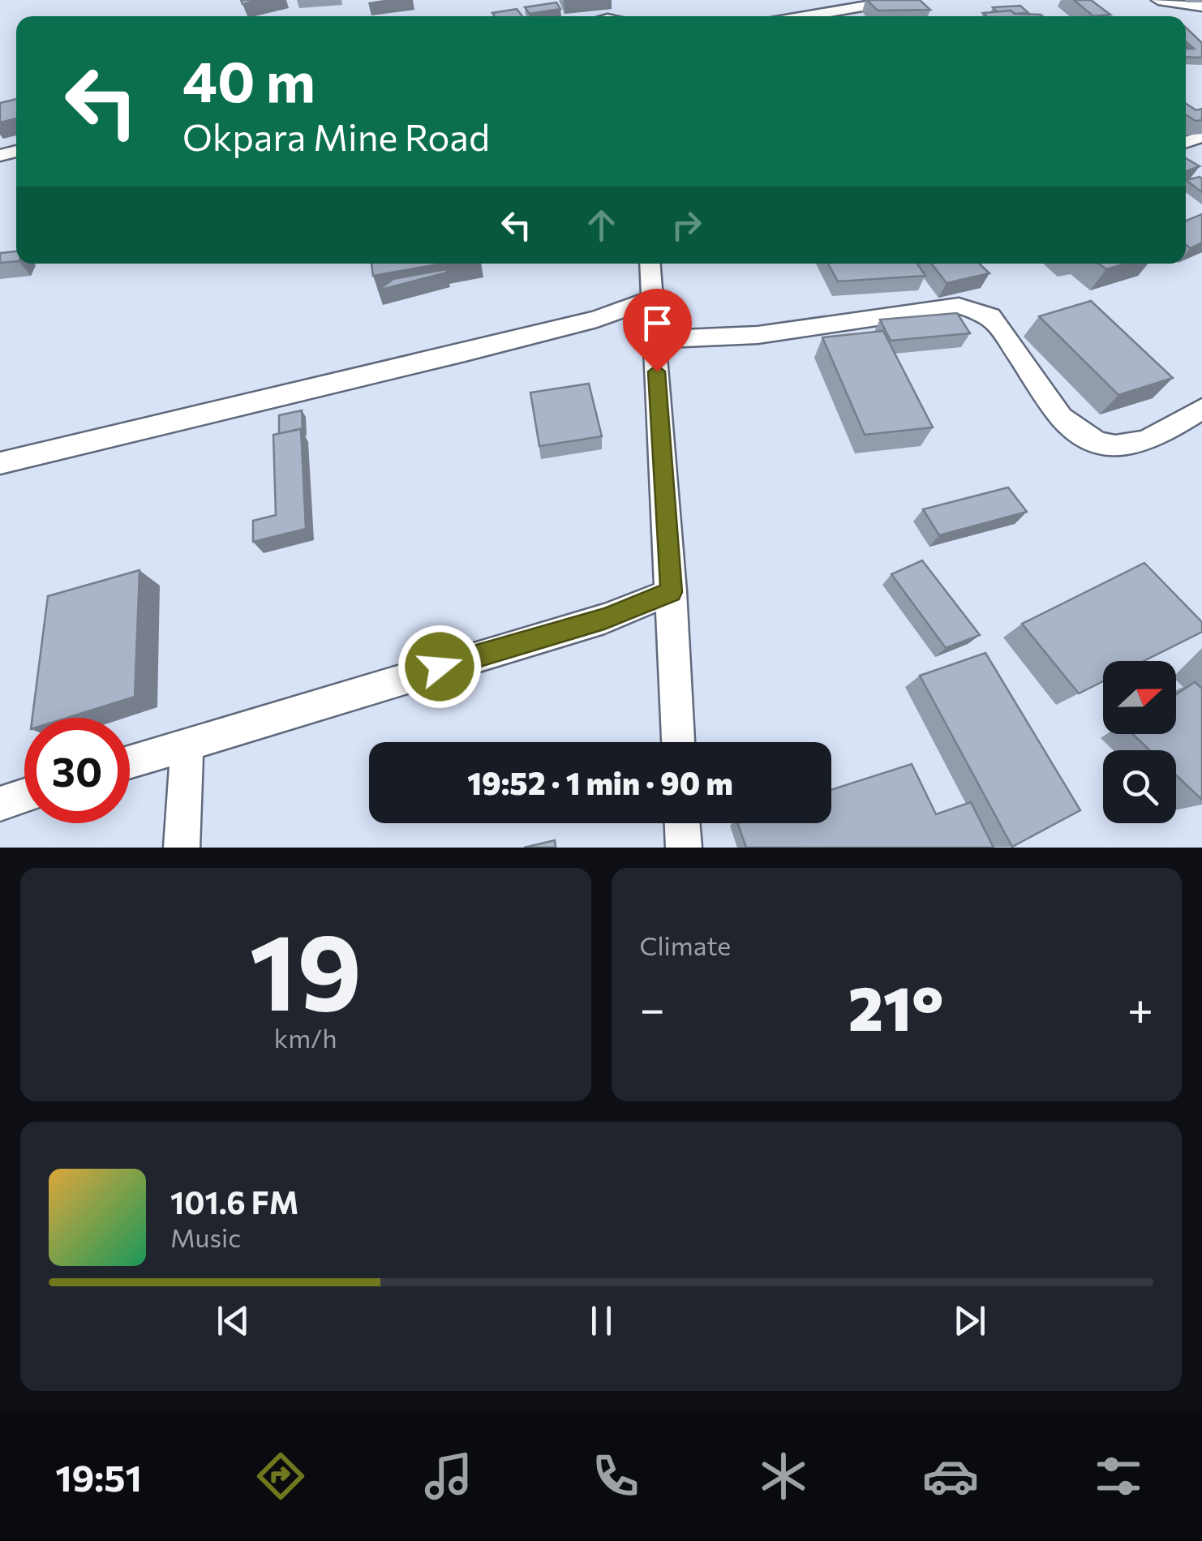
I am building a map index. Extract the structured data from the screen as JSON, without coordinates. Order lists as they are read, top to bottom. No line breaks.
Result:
{"north":"right","page":{"turn":["40 m","Okpara Mine Road"],"limit":"30","trip":"19:52 · 1 min · 90 m","tile":[["19","km/h"],"Climate"],"heat":["−","21°","+"],"song":["101.6 FM","Music"],"tabs":"19:51"}}
